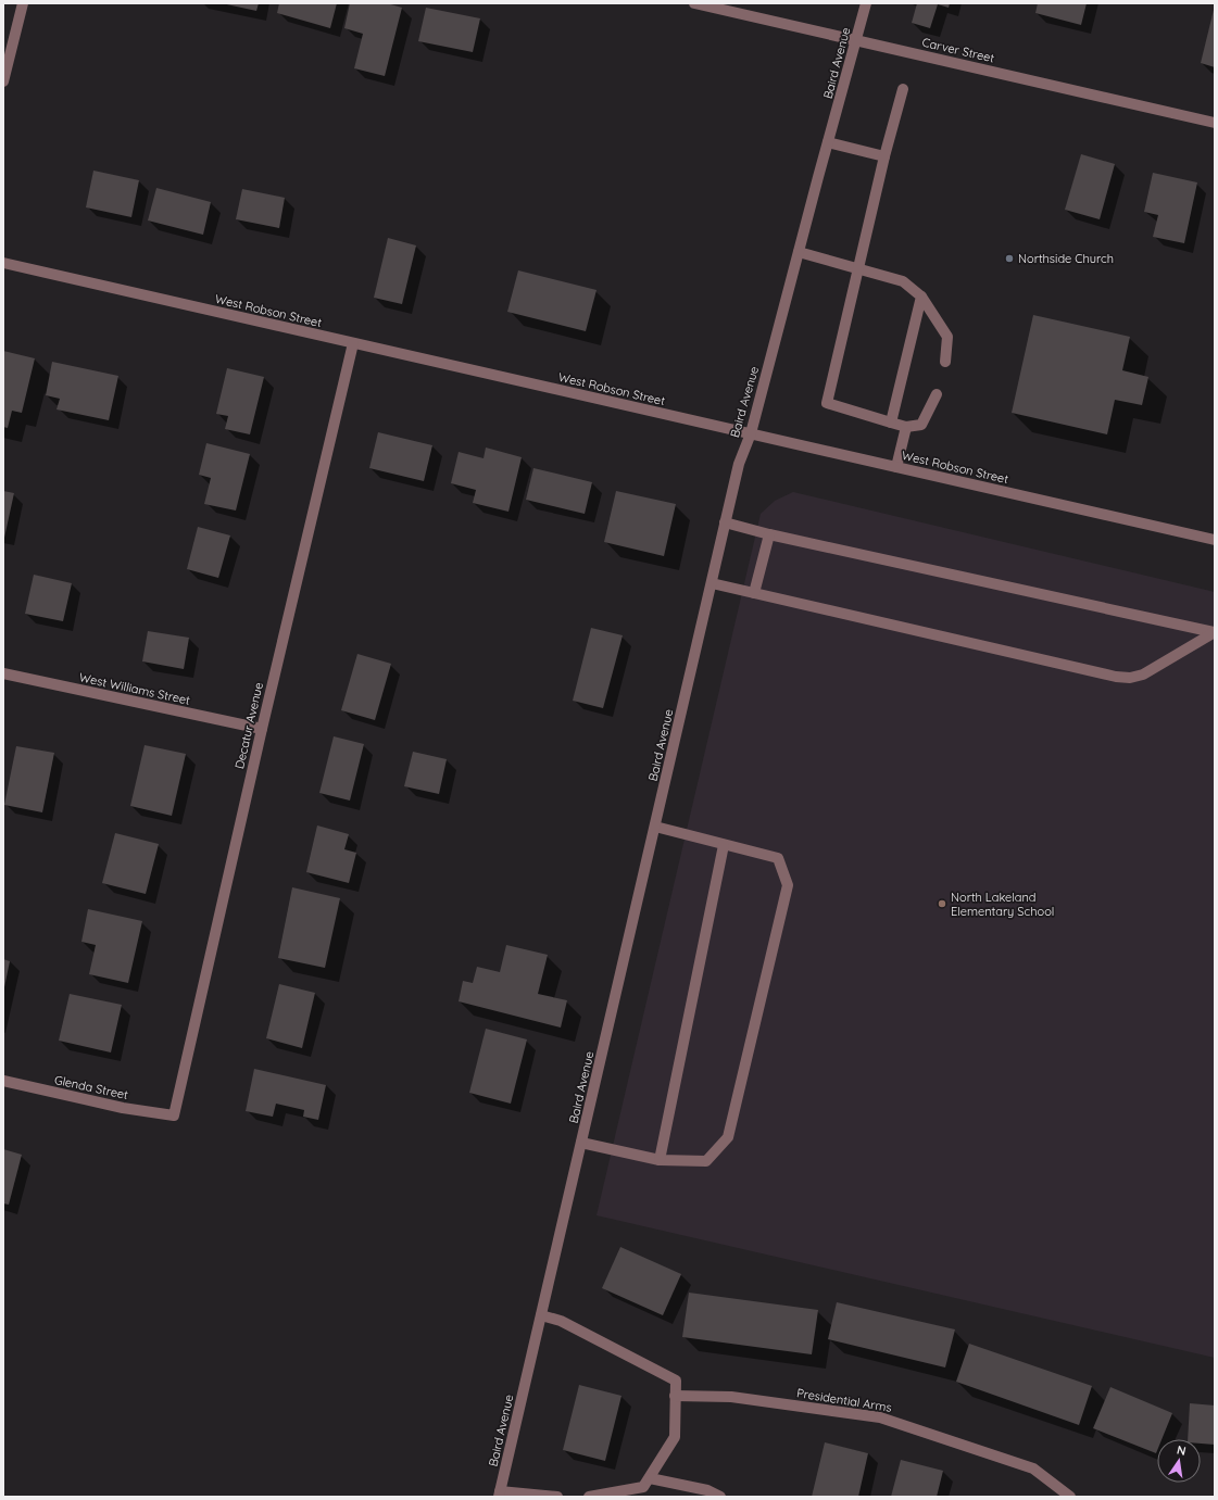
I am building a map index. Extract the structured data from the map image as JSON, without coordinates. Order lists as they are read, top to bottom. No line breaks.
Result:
{"streets":{"street":["Carver Street","Baird Avenue","West Robson Street","West Williams Street","Decatur Avenue","Glenda Street","Presidential Arms"]},"crossings":[["Carver Street","Baird Avenue"],["Baird Avenue","West Robson Street"],["West Robson Street","Decatur Avenue"],["West Williams Street","Decatur Avenue"],["Decatur Avenue","Glenda Street"]],"places":["Northside Church","North Lakeland Elementary School"],"north":"top"}
